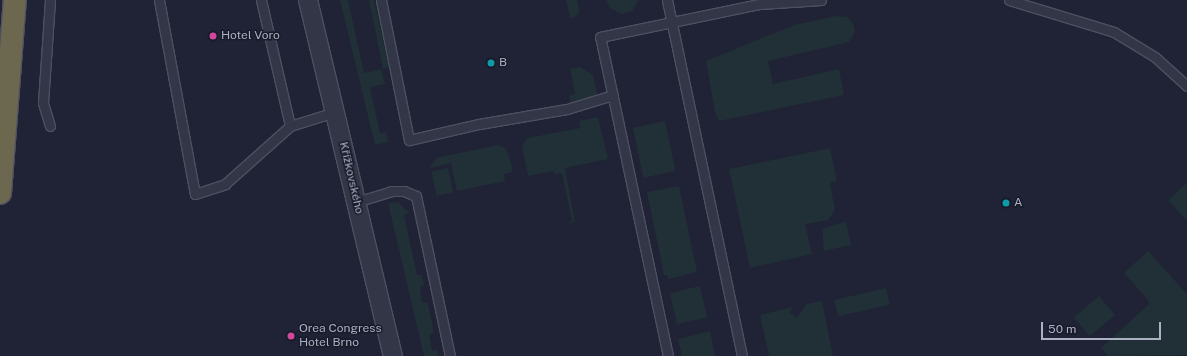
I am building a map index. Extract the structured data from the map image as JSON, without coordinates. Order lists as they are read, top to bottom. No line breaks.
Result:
{"streets":{"street":["Křížkovského"]},"places":["Hotel Voro","B","A","Orea Congress Hotel Brno"],"scale_bar":"50 m"}
